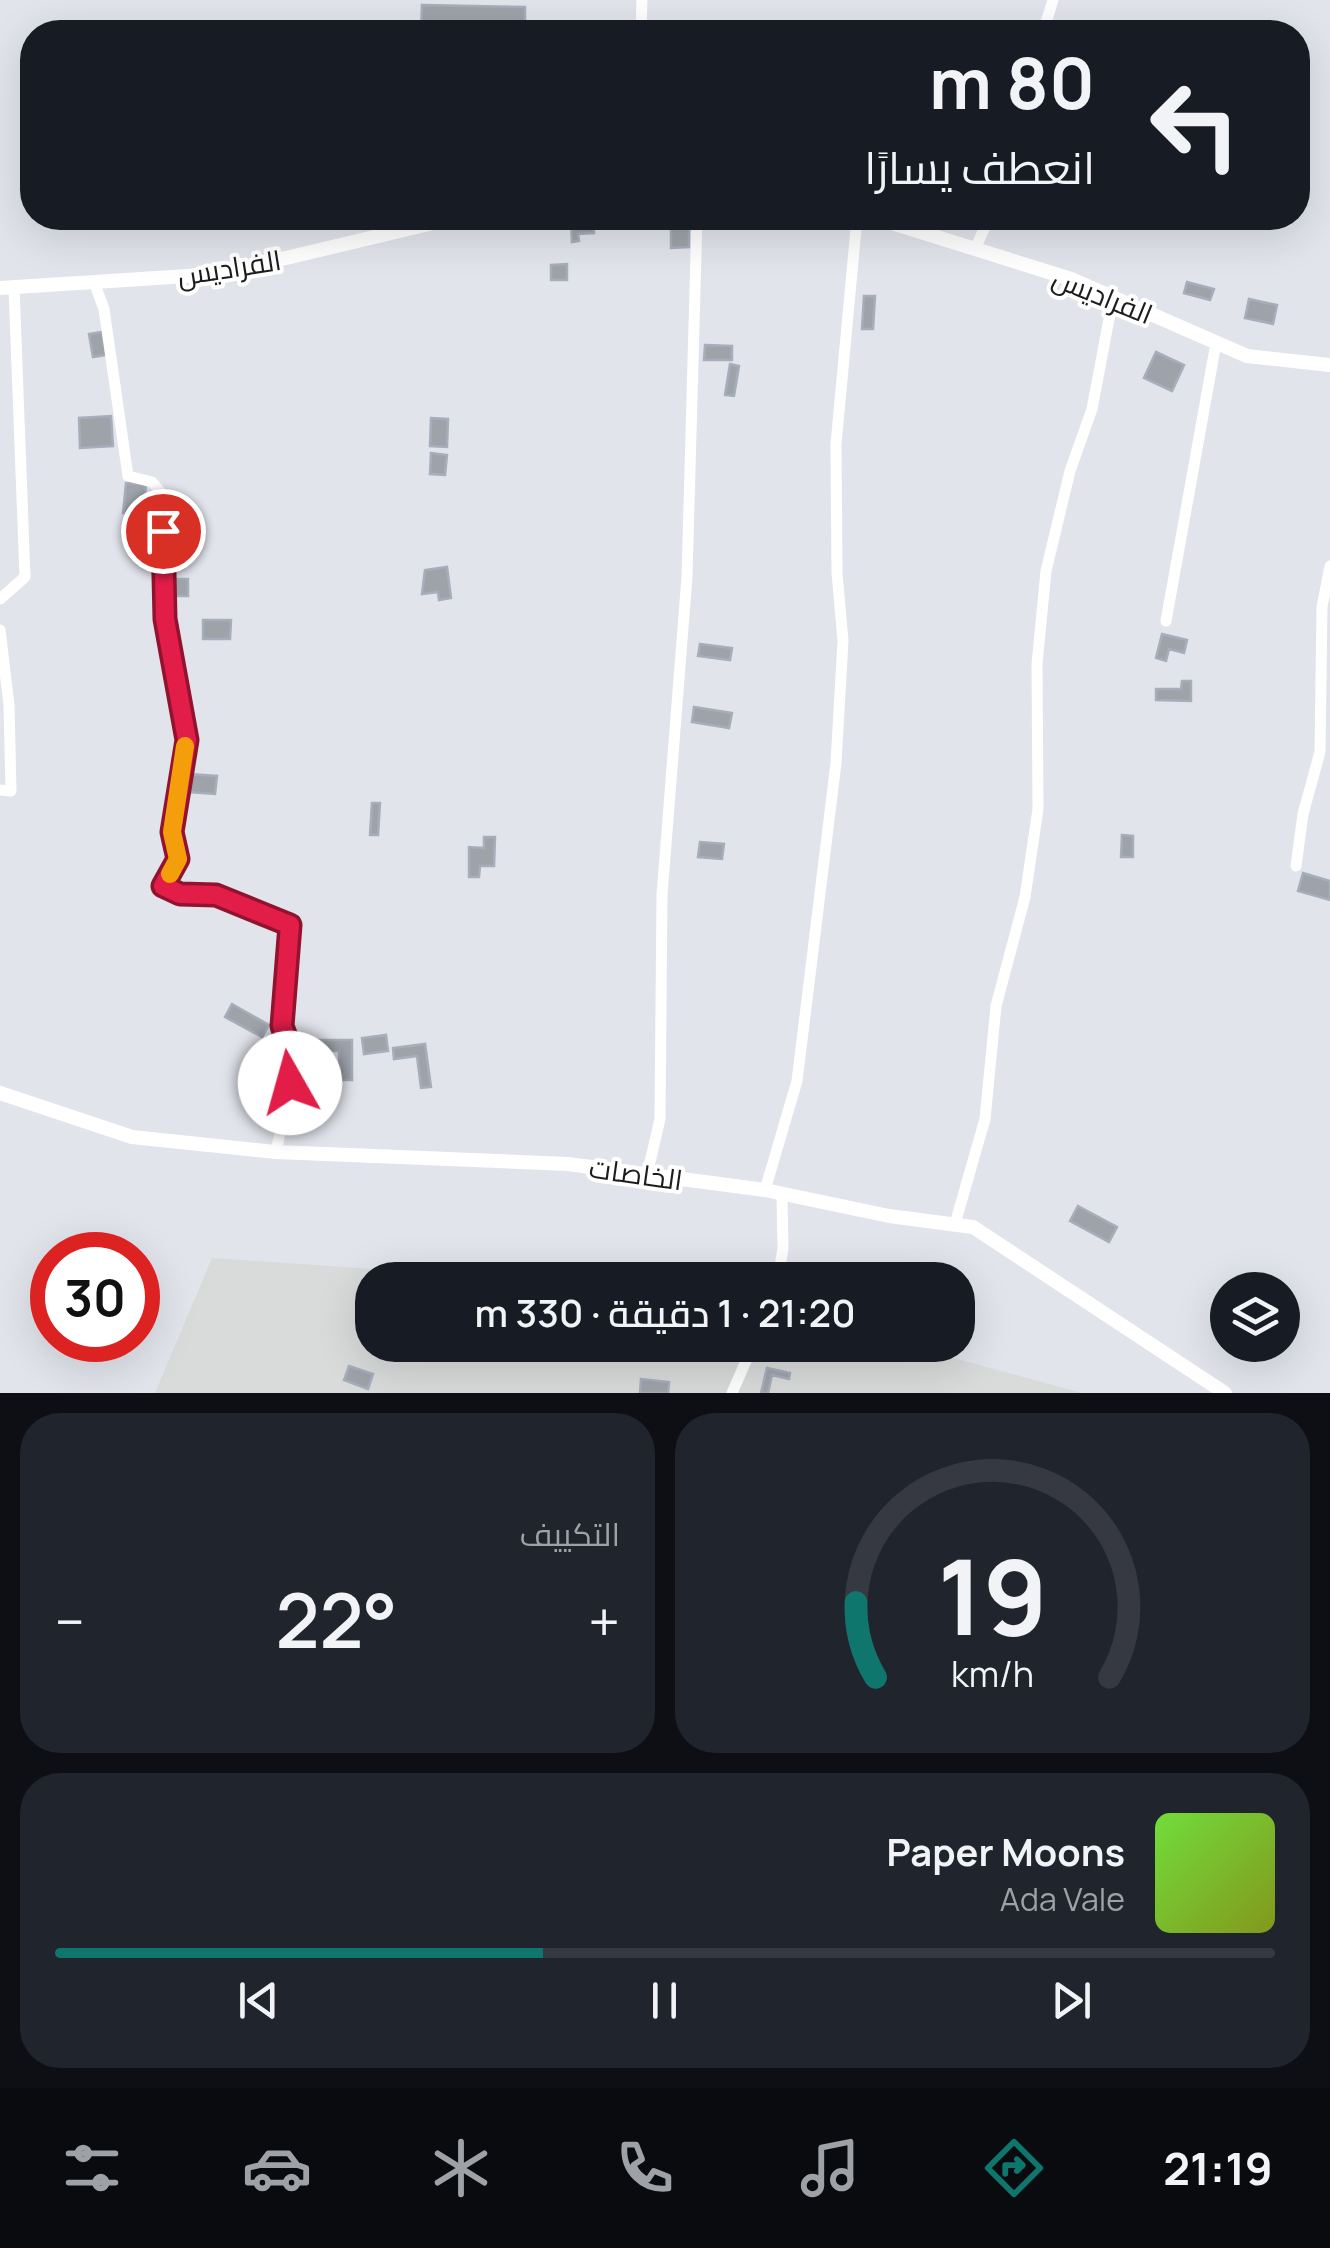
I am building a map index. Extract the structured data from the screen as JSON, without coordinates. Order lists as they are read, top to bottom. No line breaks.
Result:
{"streets":{"street":["الفراديس","الخاصات"]},"page":{"turn":["80 m","انعطف يسارًا"],"limit":"30","trip":"21:20 · 1 دقيقة · 330 m","tile":"التكييف","heat":["−","22°","+"],"song":["Paper Moons","Ada Vale"],"tabs":"21:19","gauge":["19","km/h"]}}
